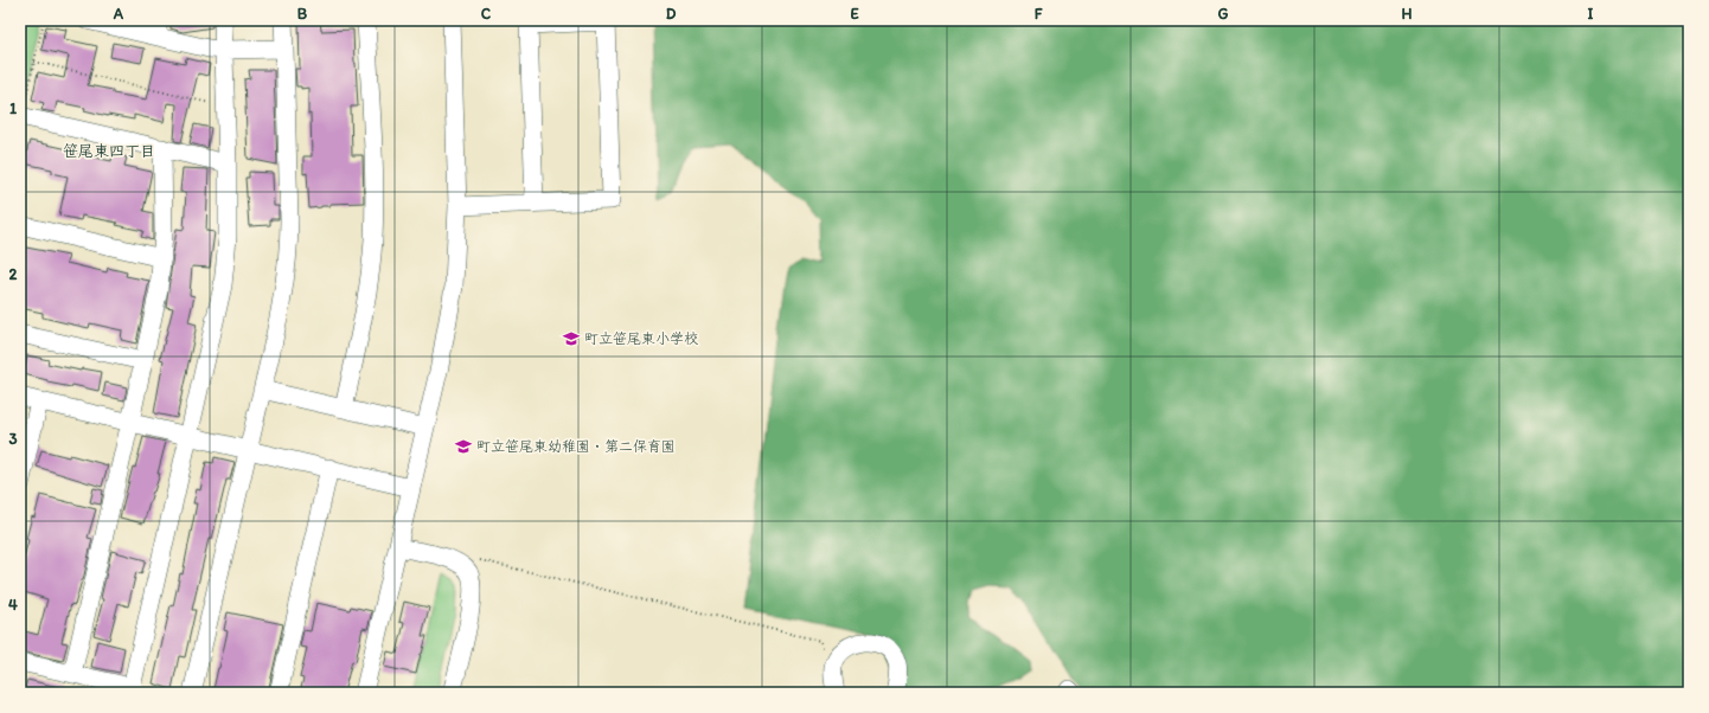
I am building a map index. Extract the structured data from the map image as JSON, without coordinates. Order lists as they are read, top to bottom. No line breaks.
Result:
{"districts":["笹尾東四丁目"],"places":{"school or university":["町立笹尾東小学校","町立笹尾東幼稚園・第二保育園"]},"grid":{"columns":["A","B","C","D","E","F","G","H","I"],"rows":["1","2","3","4"]}}
